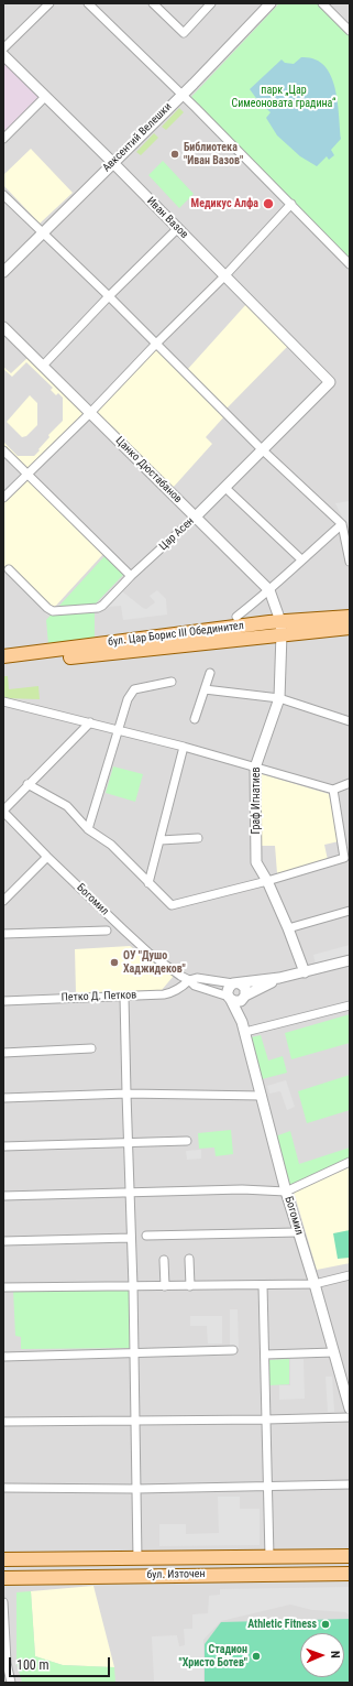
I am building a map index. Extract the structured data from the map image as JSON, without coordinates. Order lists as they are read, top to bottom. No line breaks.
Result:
{"streets":{"main road":["бул. Цар Борис III Обединител","бул. Източен"],"street":["Авксентий Велешки","Иван Вазов","Цанко Дюстабанов","Цар Асен","Граф Игнатиев","Богомил","Петко Д. Петков"]},"crossings":[["Авксентий Велешки","Иван Вазов"],["Иван Вазов","Цар Асен"],["Цанко Дюстабанов","Цар Асен"],["Цанко Дюстабанов","бул. Цар Борис III Обединител"],["Цанко Дюстабанов","Граф Игнатиев"],["бул. Цар Борис III Обединител","Граф Игнатиев"],["Богомил","Петко Д. Петков"]],"parks":["парк „Цар Симеоновата градина“"],"places":["Библиотека \"Иван Вазов\"","Медикус Алфа","ОУ \"Душо Хаджидеков\"","Athletic Fitness","Стадион \"Христо Ботев\""],"scale_bar":"100 m","north":"right"}
